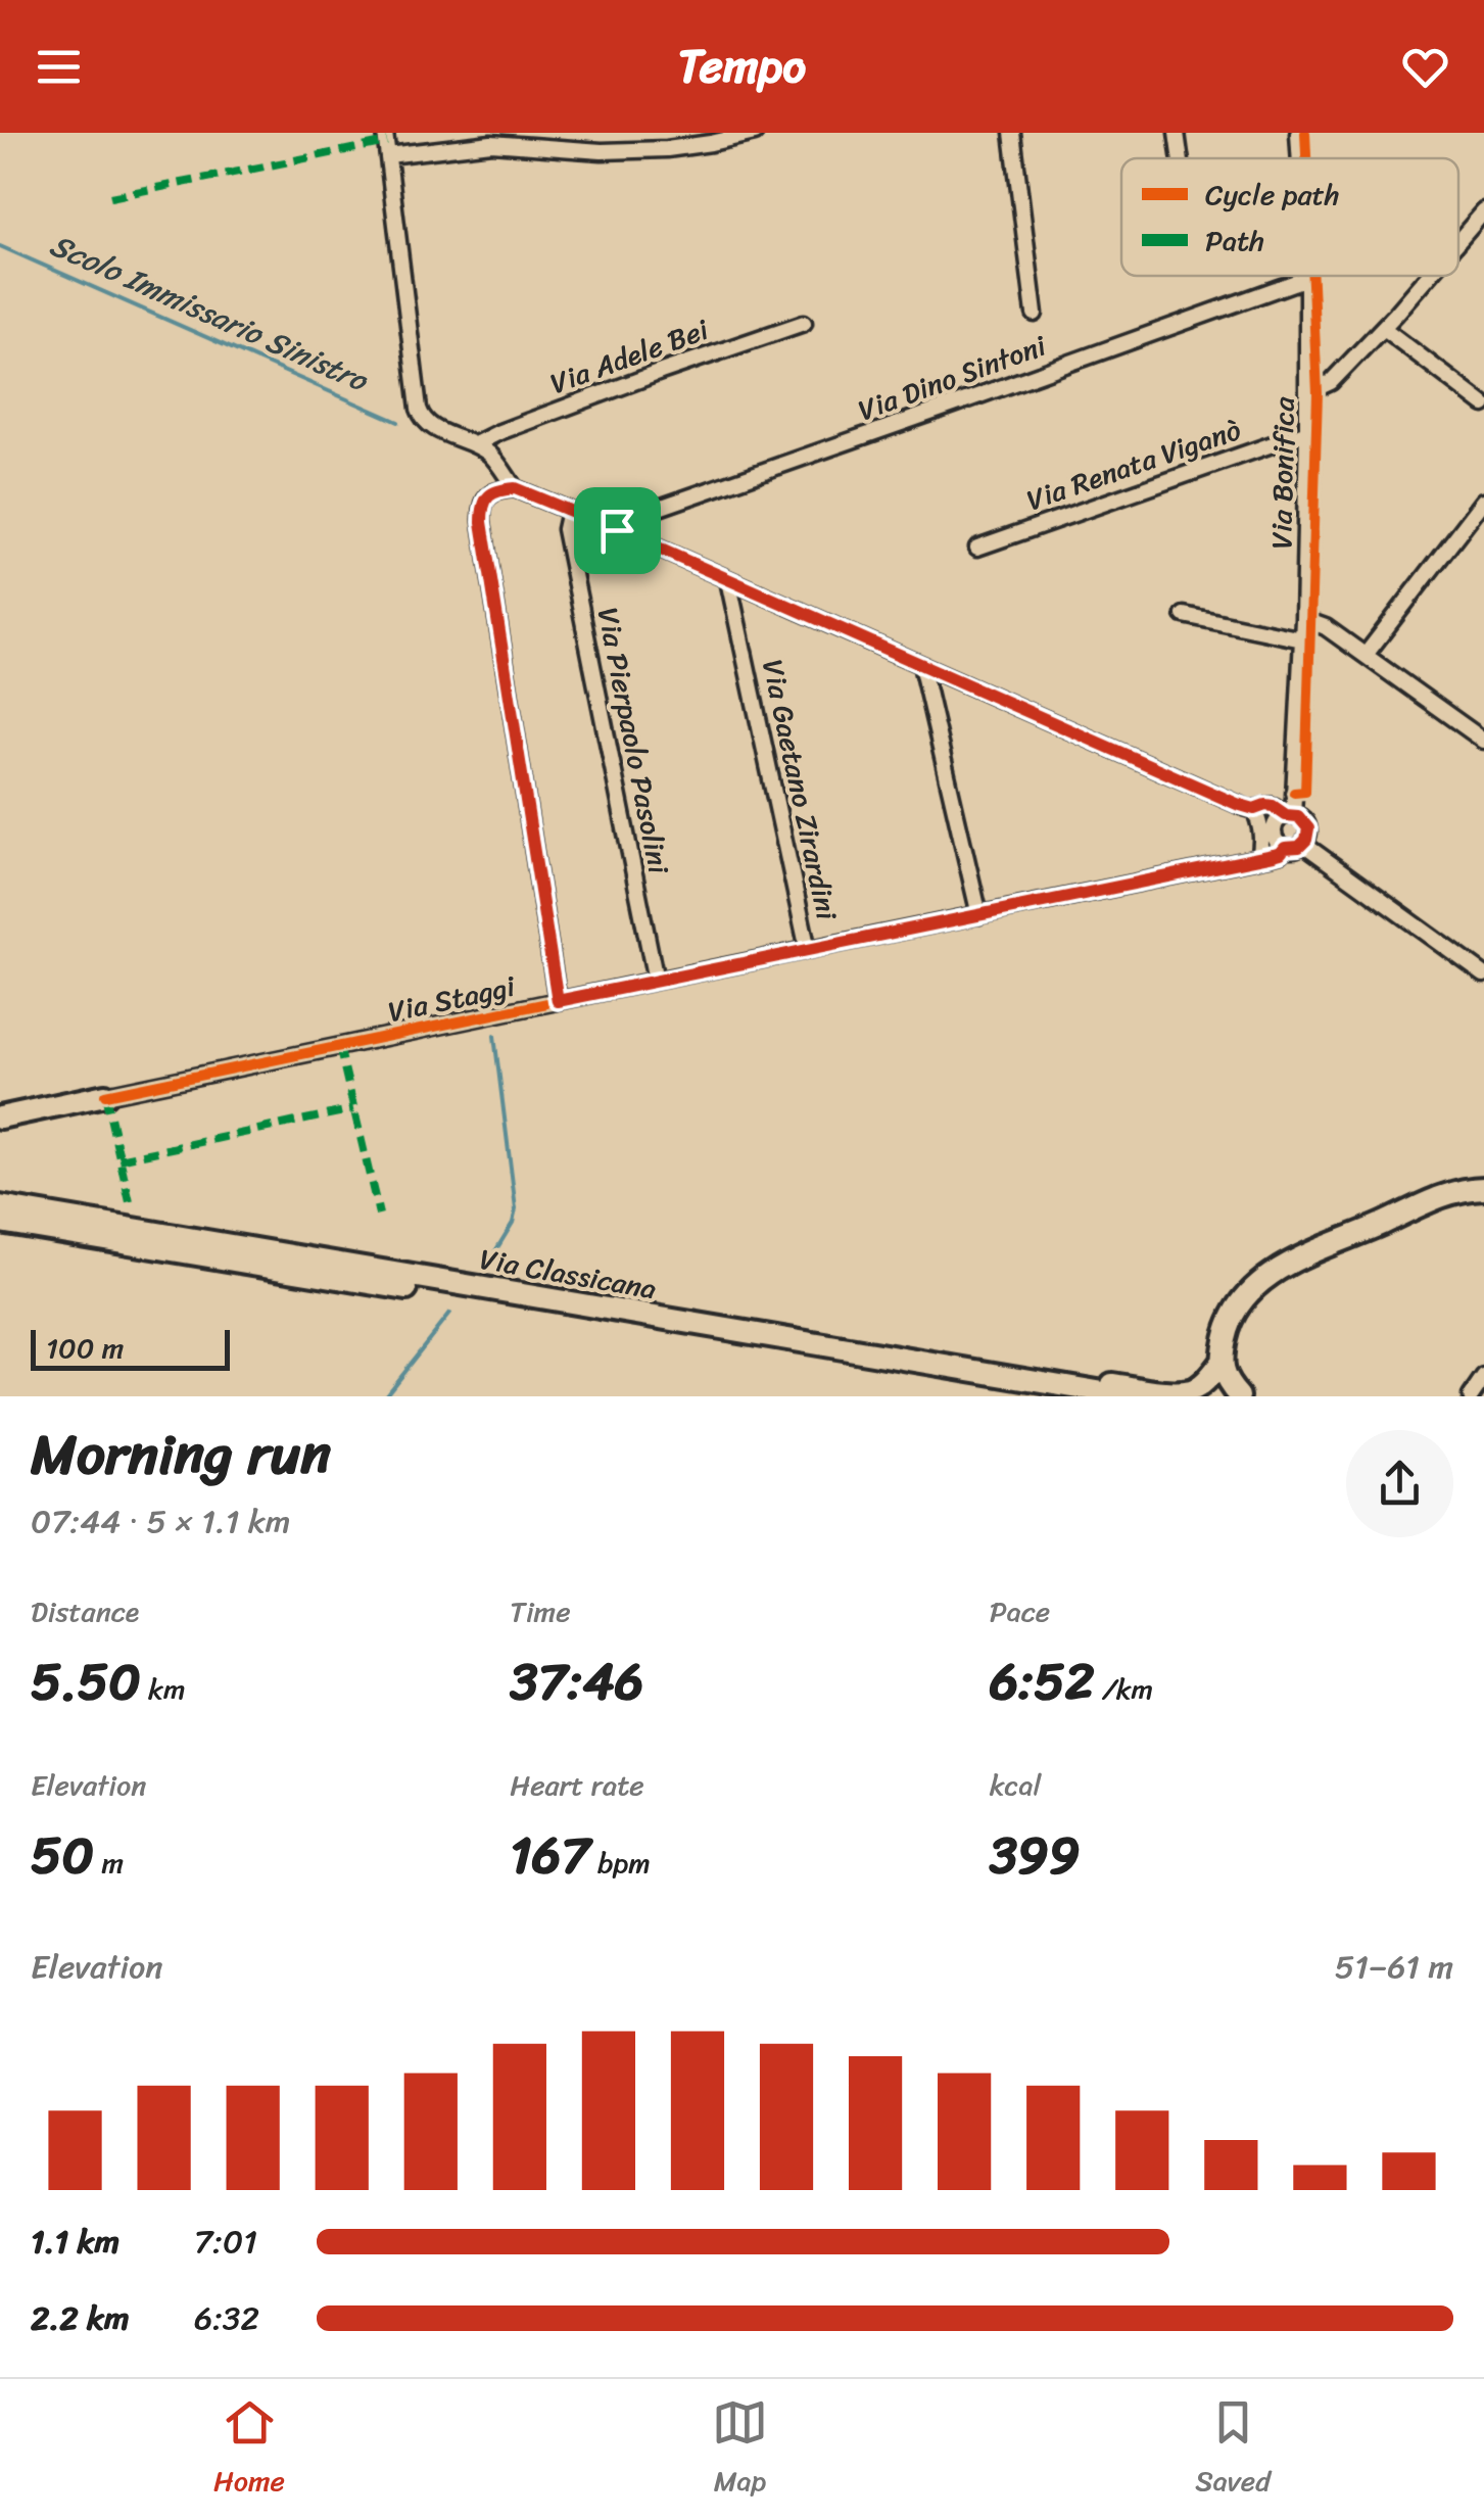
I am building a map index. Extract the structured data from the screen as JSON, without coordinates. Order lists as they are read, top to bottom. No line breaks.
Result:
{"streets":{"highway":["Via Classicana"],"street":["Via Adele Bei","Via Dino Sintoni","Via Renata Viganò","Via Bonifica","Via Pierpaolo Pasolini","Via Gaetano Zirardini","Via Staggi"]},"crossings":[["Via Dino Sintoni","Via Bonifica"],["Via Renata Viganò","Via Bonifica"],["Via Bonifica","Via Staggi"],["Via Pierpaolo Pasolini","Via Staggi"],["Via Gaetano Zirardini","Via Staggi"]],"water":["Scolo Immissario Sinistro"],"legend":["Cycle path","Path"],"scale_bar":"100 m","page":{"header":"Tempo","scale":"100 m","heading":["Morning run","07:44 · 5 × 1.1 km"],"stats":[["Distance","5.50 km"],["Time","37:46"],["Pace","6:52 /km"],["Elevation","50 m"],["Heart rate","167 bpm"],["kcal","399"]],"chart":["Elevation","51–61 m"],"list":[{"name":"1.1 km","note":"7:01"},{"name":"2.2 km","note":"6:32"}],"tabs":["Home","Map","Saved"]}}
